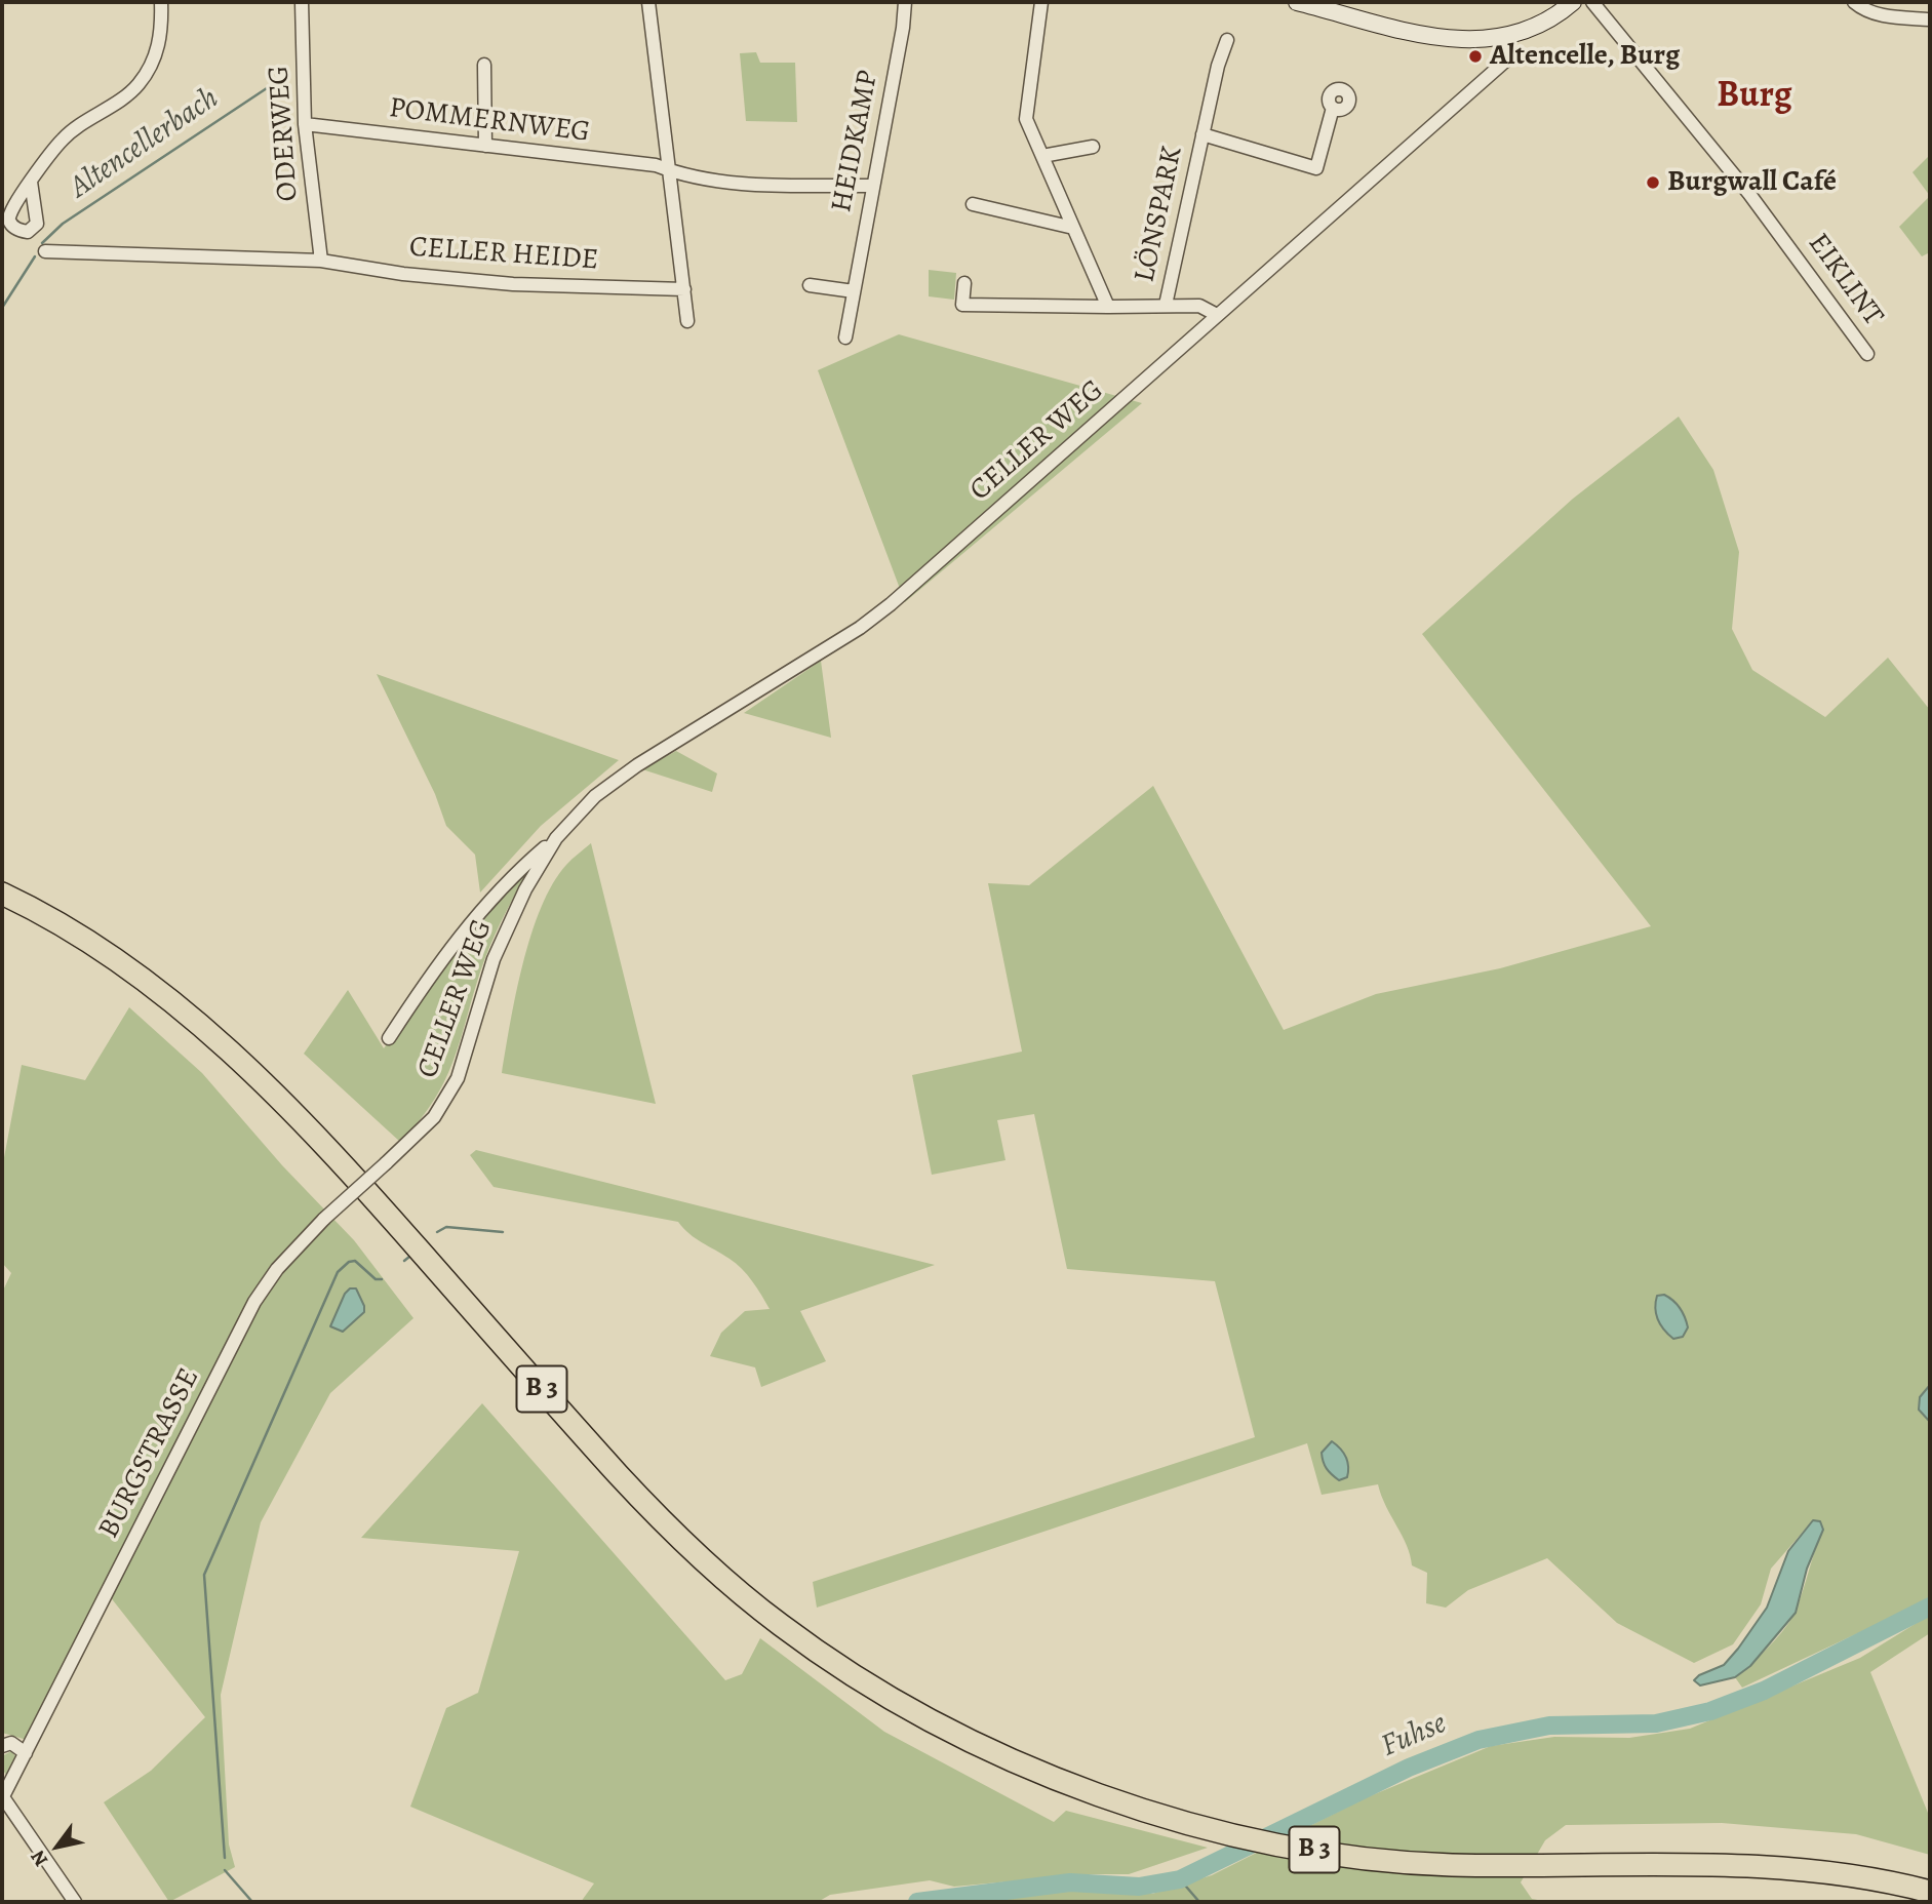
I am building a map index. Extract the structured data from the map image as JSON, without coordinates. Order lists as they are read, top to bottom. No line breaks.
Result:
{"streets":{"highway":["B 3"],"street":["POMMERNWEG","ODERWEG","HEIDKAMP","LÖNSPARK","CELLER HEIDE","EIKLINT","CELLER WEG","BURGSTRASSE"]},"crossings":[["POMMERNWEG","ODERWEG"],["POMMERNWEG","HEIDKAMP"],["ODERWEG","CELLER HEIDE"],["LÖNSPARK","CELLER WEG"],["CELLER WEG","BURGSTRASSE"]],"districts":["Burg"],"water":["Altencellerbach","Fuhse"],"places":["Altencelle, Burg","Burgwall Café"],"north":"bottom left"}
